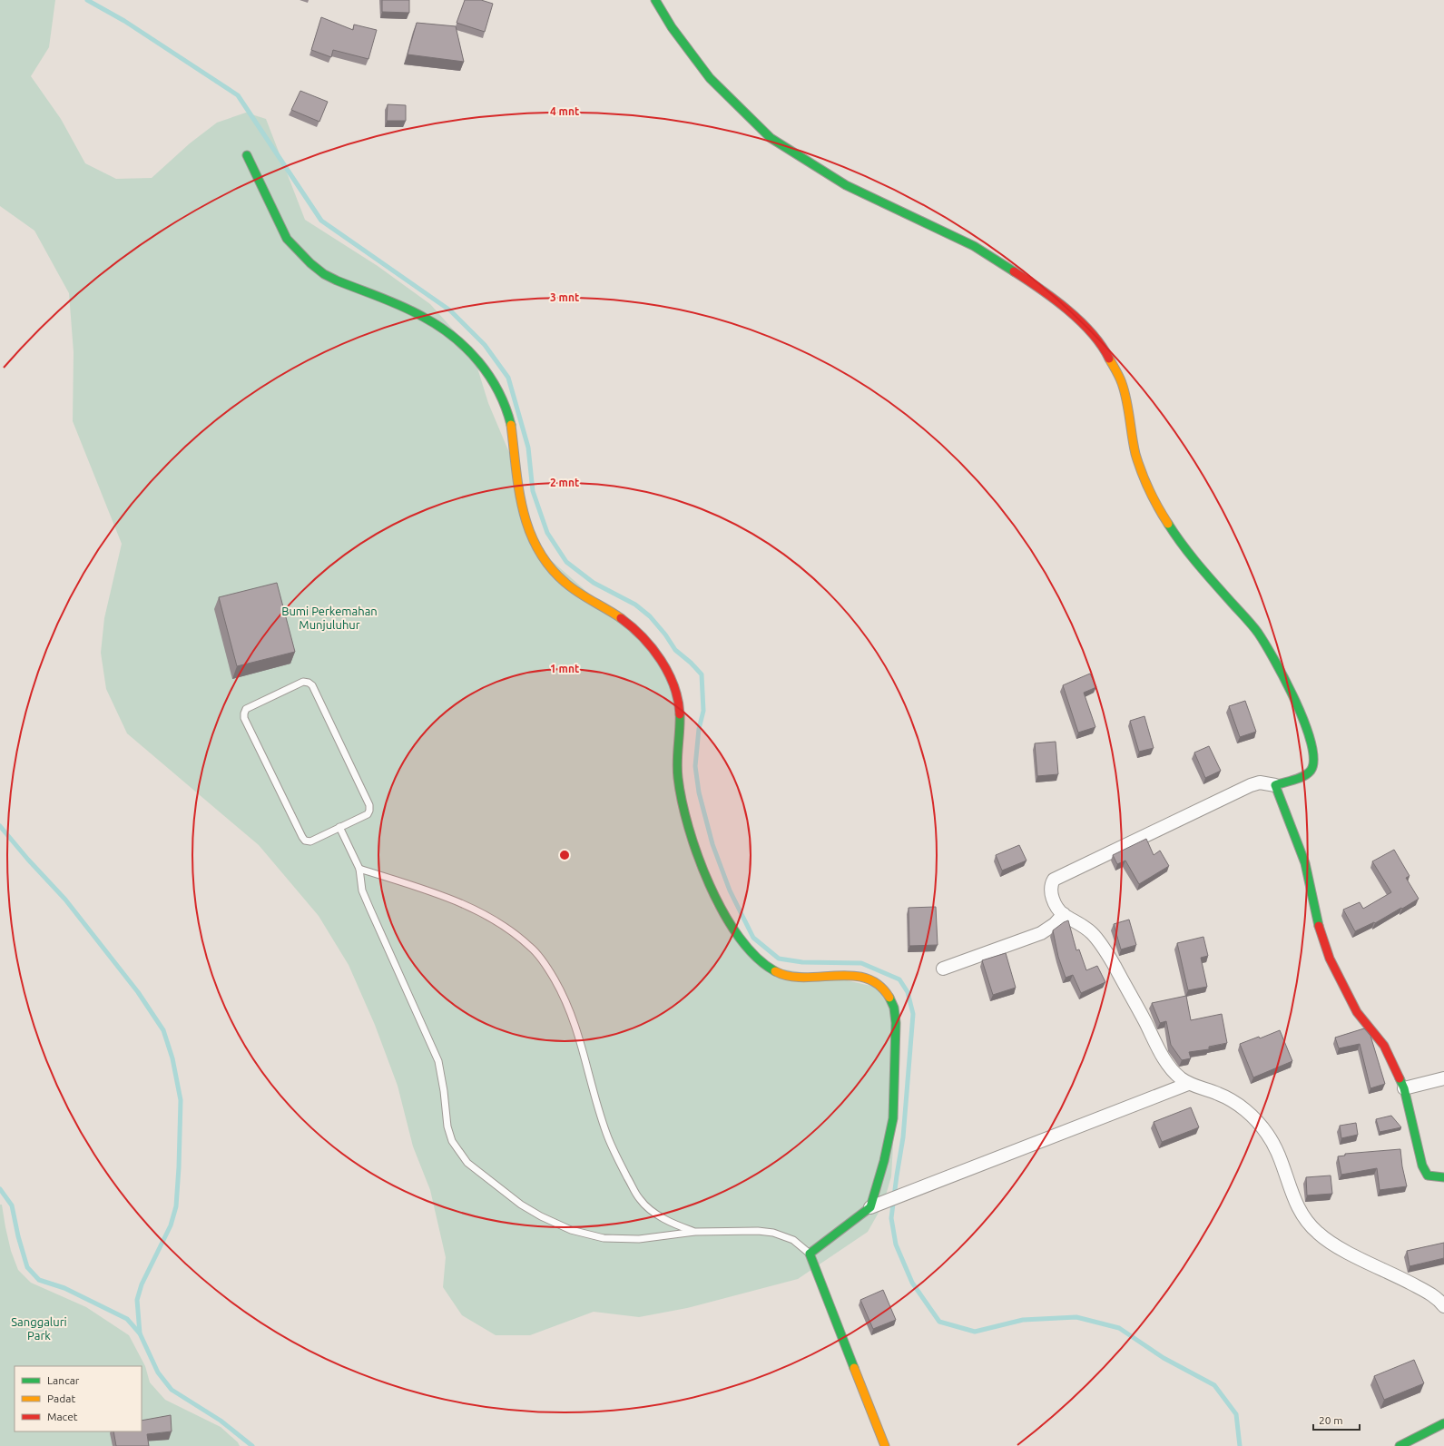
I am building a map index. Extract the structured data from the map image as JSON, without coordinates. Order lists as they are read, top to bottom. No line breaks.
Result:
{"parks":["Bumi Perkemahan Munjuluhur","Sanggaluri Park"],"legend":["Lancar","Padat","Macet"],"scale_bar":"20 m","rings":["4 mnt","3 mnt","2 mnt","1 mnt"]}
